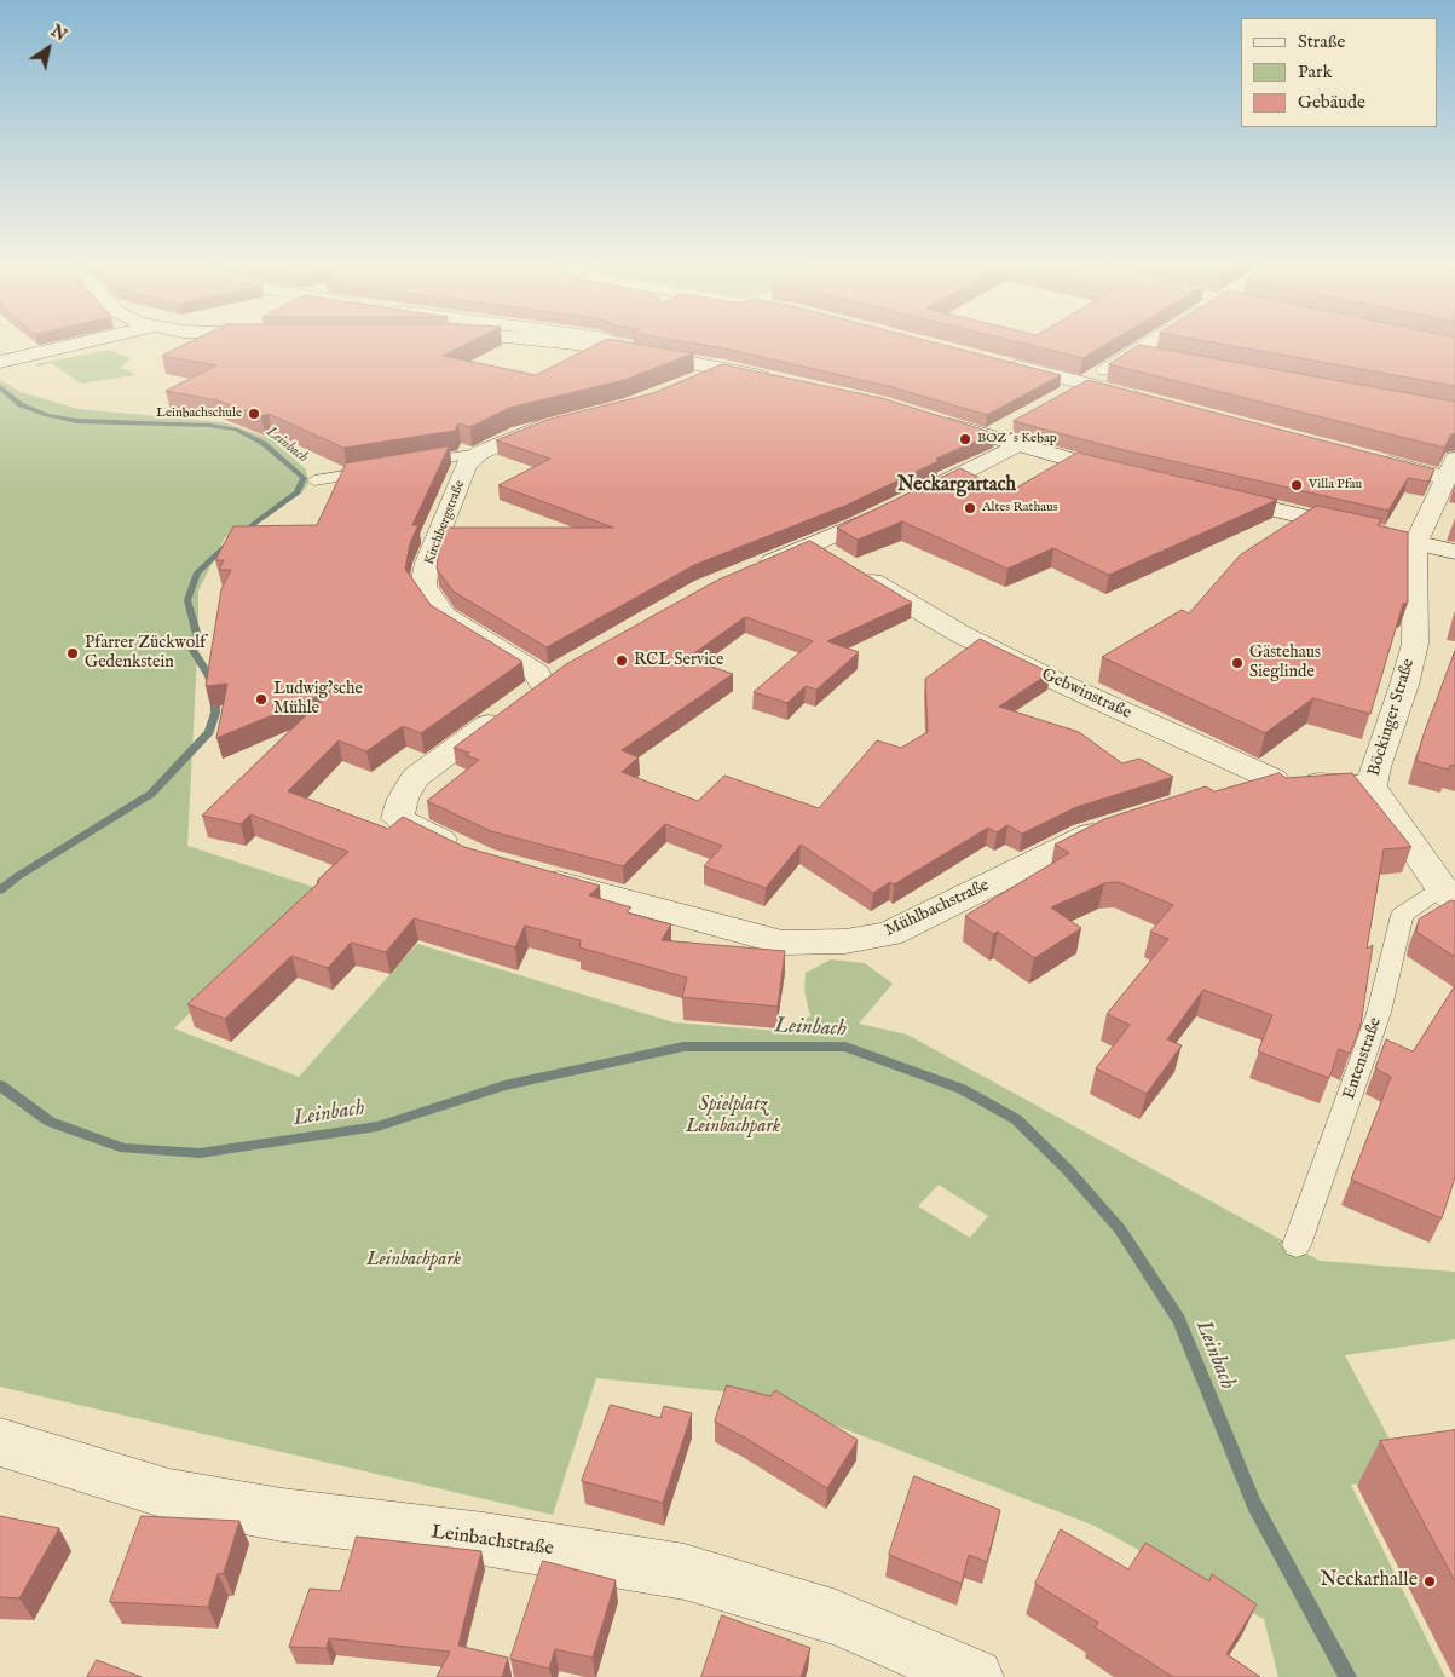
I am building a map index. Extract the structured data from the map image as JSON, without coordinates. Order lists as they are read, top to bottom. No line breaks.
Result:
{"streets":{"street":["Kirchbergstraße","Gebwinstraße","Böckinger Straße","Mühlbachstraße","Leinbachstraße"],"lane":["Entenstraße"]},"crossings":[["Böckinger Straße","Entenstraße"]],"districts":["Neckargartach"],"water":["Leinbach"],"parks":["Spielplatz Leinbachpark","Leinbachpark"],"places":["Leinbachschule","BOZ´s Kebap","Villa Pfau","Altes Rathaus","Pfarrer Zückwolf Gedenkstein","RCL Service","Gästehaus Sieglinde","Ludwig’sche Mühle","Neckarhalle"],"legend":["Straße","Park","Gebäude"],"north":"top right"}
